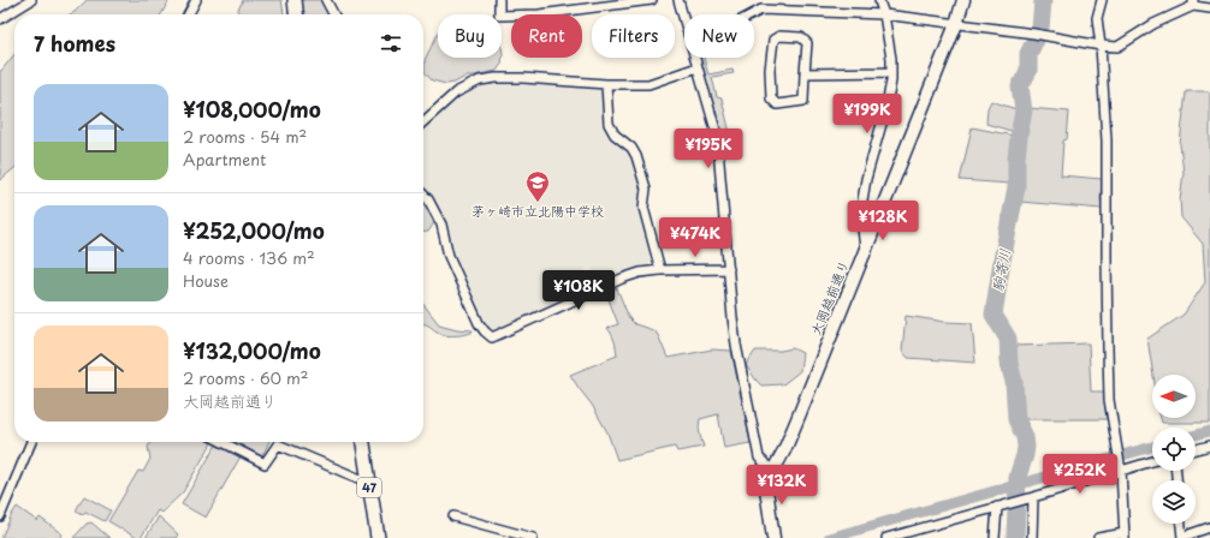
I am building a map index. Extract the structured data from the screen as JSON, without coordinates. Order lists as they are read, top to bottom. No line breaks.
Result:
{"streets":{"main road":["47"],"street":["大岡越前通り"]},"water":["駒寄川"],"places":{"school or university":["茅ヶ崎市立北陽中学校"]},"north":"left","page":{"chip":["Buy","Rent","Filters","New"],"heading":"7 homes","list":[{"name":"¥108,000/mo","note":"2 rooms · 54 m² · Apartment"},{"name":"¥252,000/mo","note":"4 rooms · 136 m² · House"},{"name":"¥132,000/mo","note":"2 rooms · 60 m² · 大岡越前通り"}],"price":["¥199K","¥195K","¥128K","¥474K","¥108K","¥252K","¥132K"]}}
